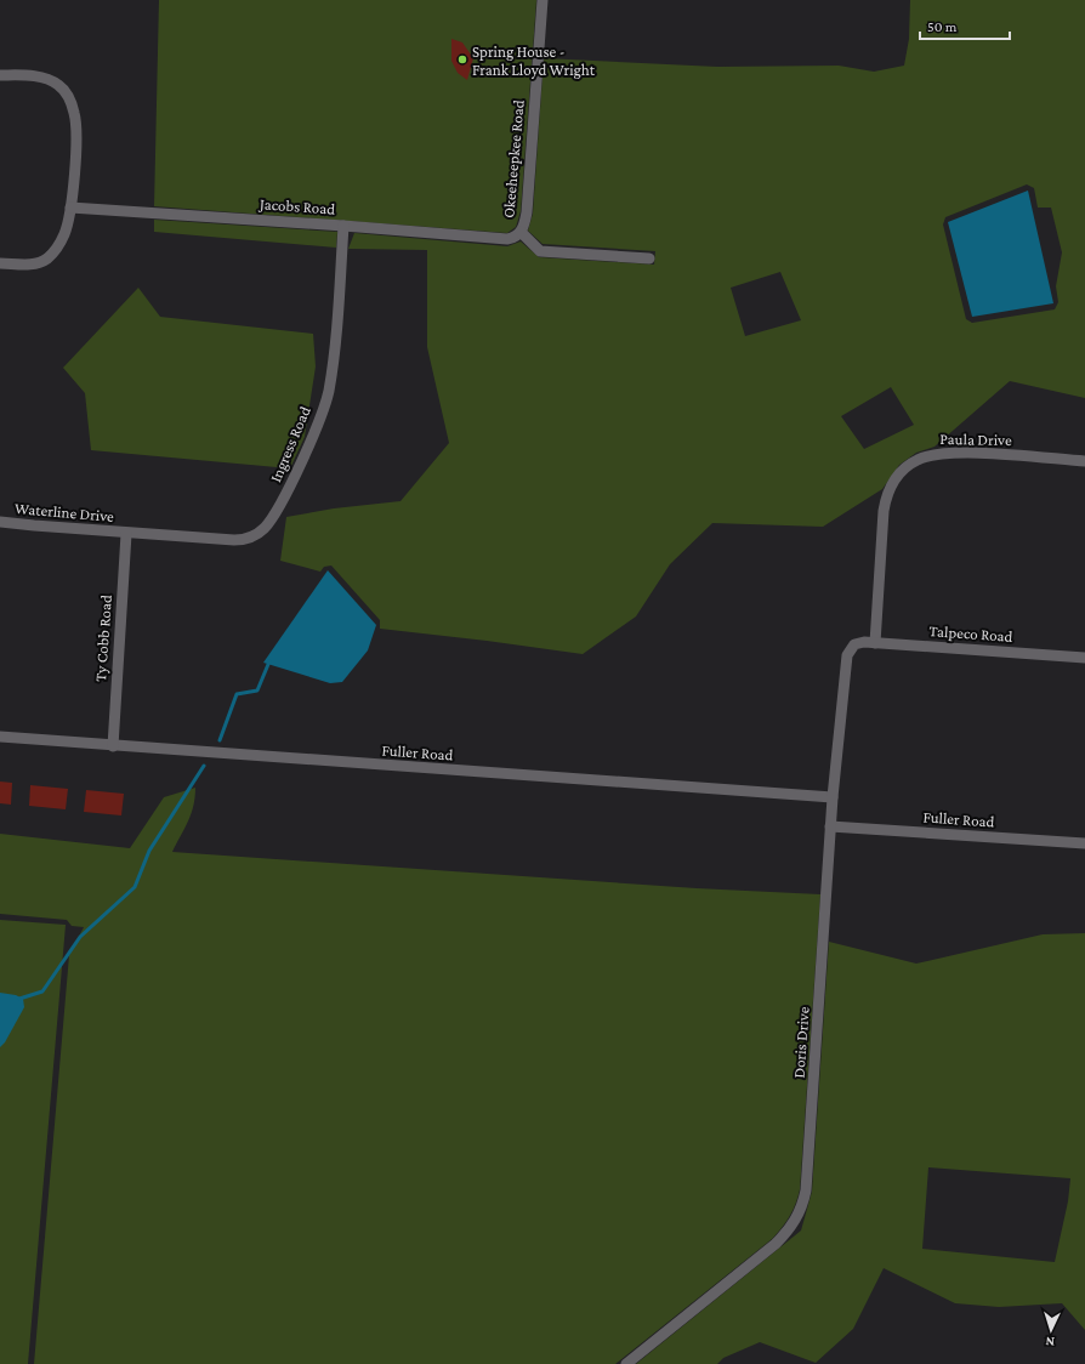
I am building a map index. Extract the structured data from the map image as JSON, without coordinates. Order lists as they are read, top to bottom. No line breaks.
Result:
{"streets":{"street":["Okeeheepkee Road","Jacobs Road","Paula Drive","Ingress Road","Waterline Drive","Talpeco Road","Ty Cobb Road","Fuller Road","Doris Drive"]},"crossings":[["Okeeheepkee Road","Jacobs Road"],["Jacobs Road","Ingress Road"],["Paula Drive","Talpeco Road"],["Ingress Road","Waterline Drive"],["Ingress Road","Ty Cobb Road"],["Waterline Drive","Ty Cobb Road"],["Talpeco Road","Doris Drive"],["Ty Cobb Road","Fuller Road"],["Fuller Road","Doris Drive"]],"places":["Spring House - Frank Lloyd Wright"],"scale_bar":"50 m","north":"bottom"}
